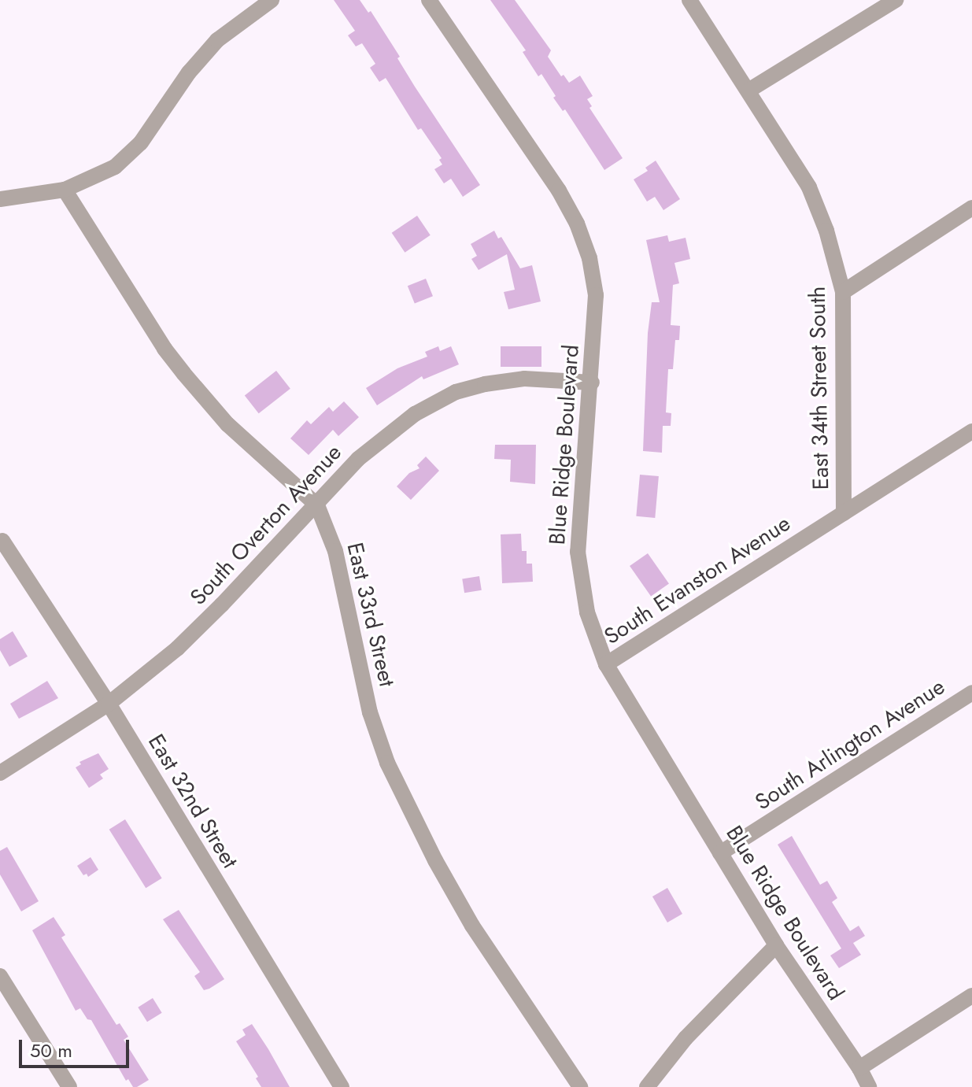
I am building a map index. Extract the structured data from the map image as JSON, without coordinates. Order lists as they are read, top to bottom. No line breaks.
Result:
{"streets":{"street":["East 34th Street South","Blue Ridge Boulevard","South Overton Avenue","South Evanston Avenue","East 33rd Street","South Arlington Avenue","East 32nd Street"]},"crossings":[["East 34th Street South","South Evanston Avenue"],["Blue Ridge Boulevard","South Overton Avenue"],["Blue Ridge Boulevard","South Evanston Avenue"],["Blue Ridge Boulevard","South Arlington Avenue"],["South Overton Avenue","East 33rd Street"],["South Overton Avenue","East 32nd Street"]],"scale_bar":"50 m"}
